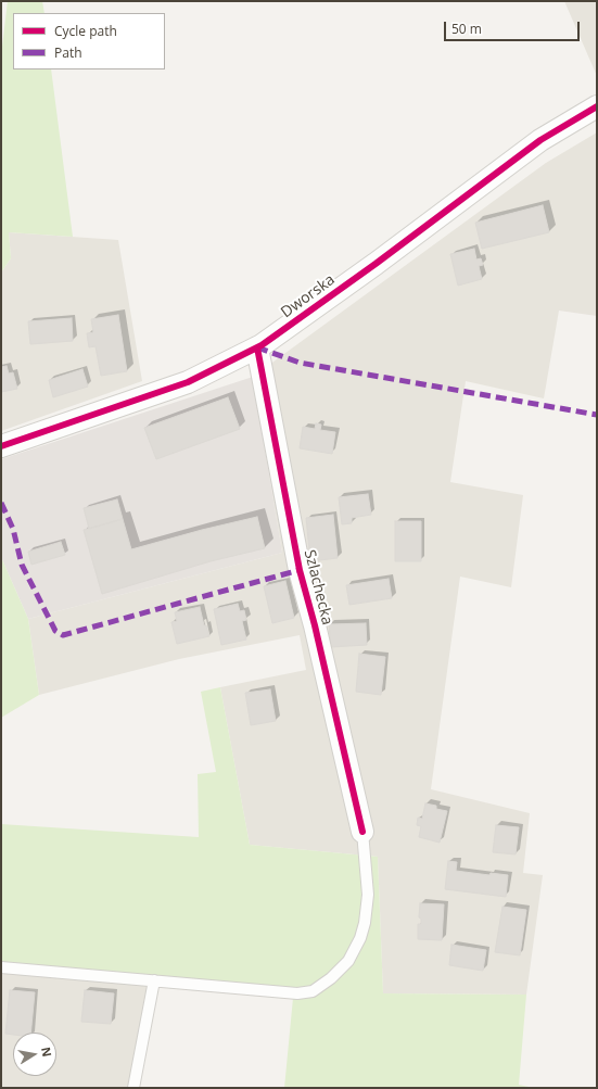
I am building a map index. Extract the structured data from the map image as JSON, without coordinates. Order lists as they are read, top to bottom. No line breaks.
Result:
{"streets":{"street":["Dworska","Szlachecka"]},"crossings":[["Dworska","Szlachecka"]],"legend":["Cycle path","Path"],"scale_bar":"50 m","north":"right"}
